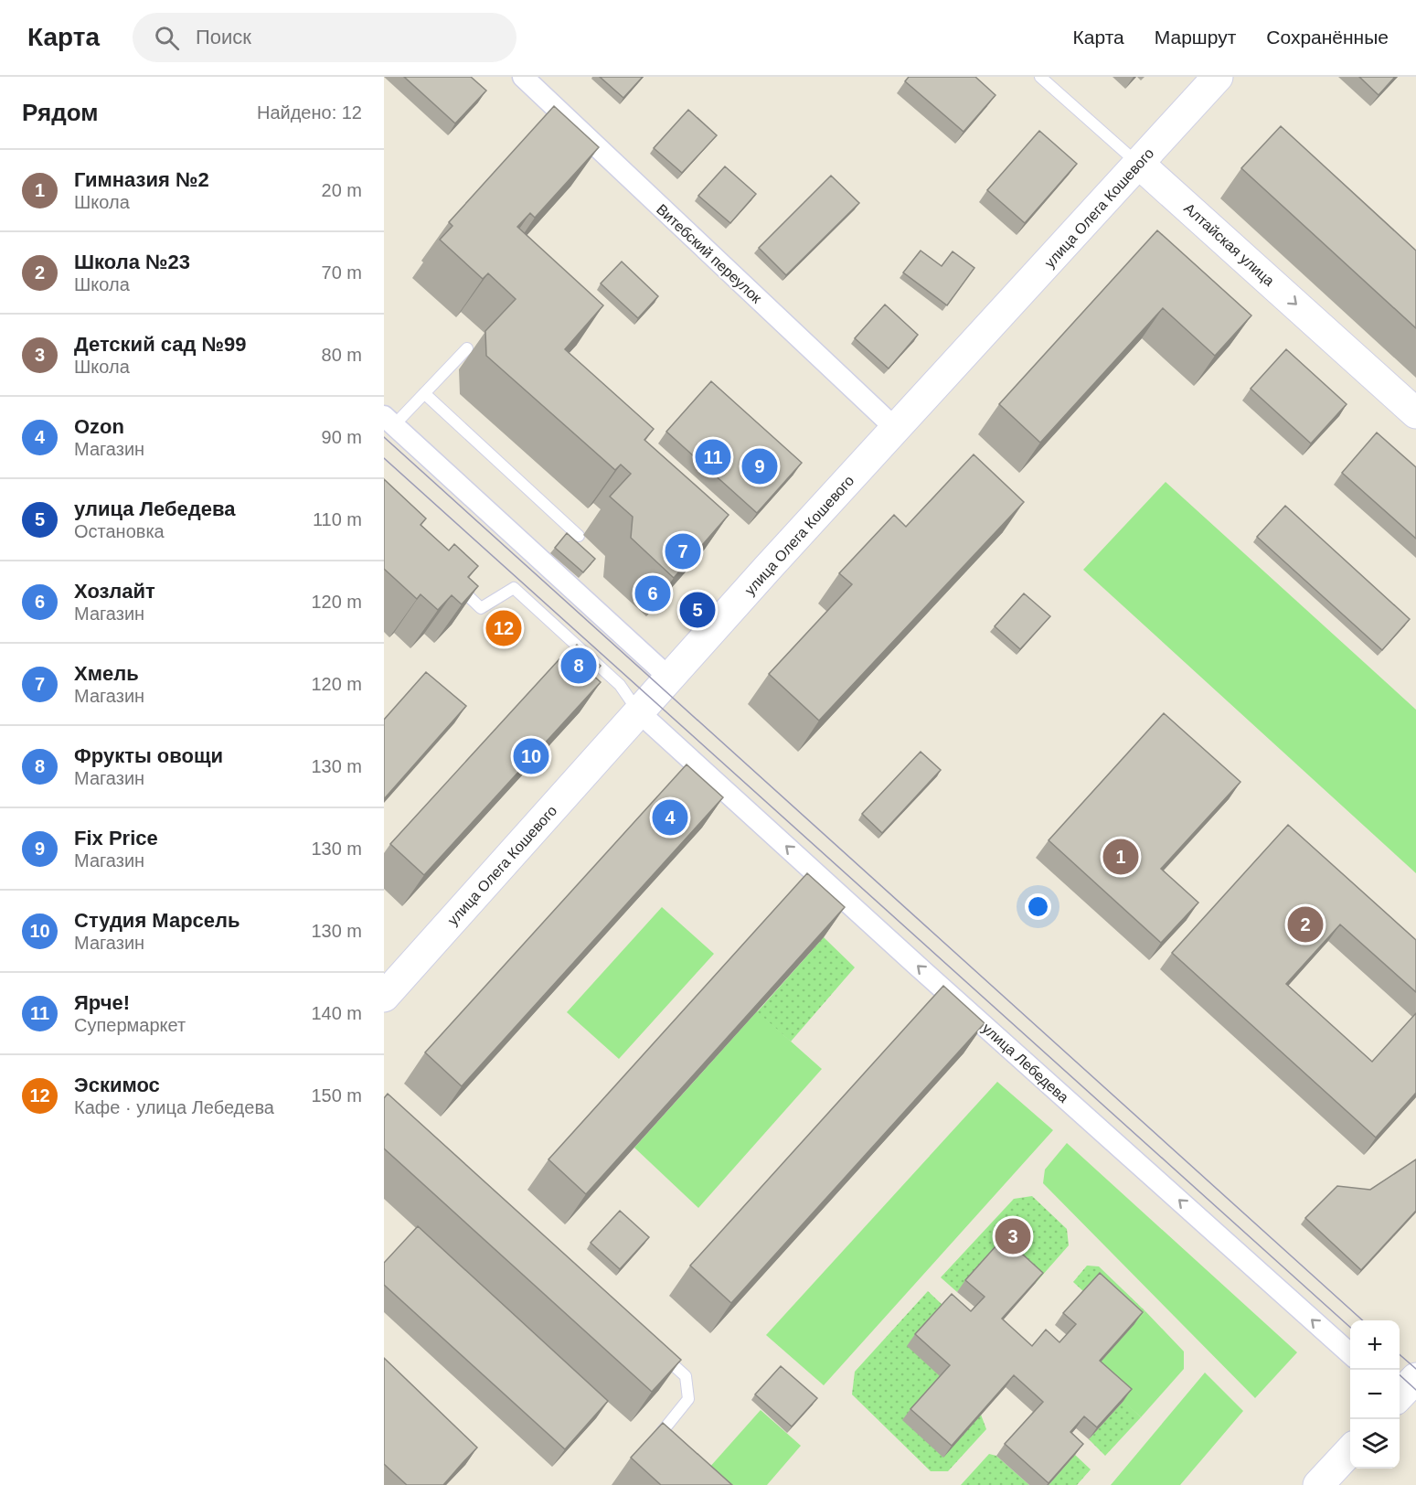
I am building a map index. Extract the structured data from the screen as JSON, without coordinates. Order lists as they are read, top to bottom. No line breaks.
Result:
{"streets":{"street":["улица Олега Кошевого","Алтайская улица","Витебский переулок","улица Лебедева"]},"crossings":[["улица Олега Кошевого","Алтайская улица"],["улица Олега Кошевого","Витебский переулок"],["улица Олега Кошевого","улица Лебедева"]],"one_way":["Алтайская улица","улица Лебедева"],"page":{"header":"Карта","search":"Поиск","nav":["Карта","Маршрут","Сохранённые"],"heading":["Рядом","Найдено: 12"],"list":[{"mark":"1","name":"Гимназия №2","note":"Школа","value":"20 m"},{"mark":"2","name":"Школа №23","note":"Школа","value":"70 m"},{"mark":"3","name":"Детский сад №99","note":"Школа","value":"80 m"},{"mark":"4","name":"Ozon","note":"Магазин","value":"90 m"},{"mark":"5","name":"улица Лебедева","note":"Остановка","value":"110 m"},{"mark":"6","name":"Хозлайт","note":"Магазин","value":"120 m"},{"mark":"7","name":"Хмель","note":"Магазин","value":"120 m"},{"mark":"8","name":"Фрукты овощи","note":"Магазин","value":"130 m"},{"mark":"9","name":"Fix Price","note":"Магазин","value":"130 m"},{"mark":"10","name":"Студия Марсель","note":"Магазин","value":"130 m"},{"mark":"11","name":"Ярче!","note":"Супермаркет","value":"140 m"},{"mark":"12","name":"Эскимос","note":"Кафе · улица Лебедева","value":"150 m"}],"pins":["11","9","7","6","5","12","8","10","4","1","2","3"],"map_buttons":["+","−"]}}
